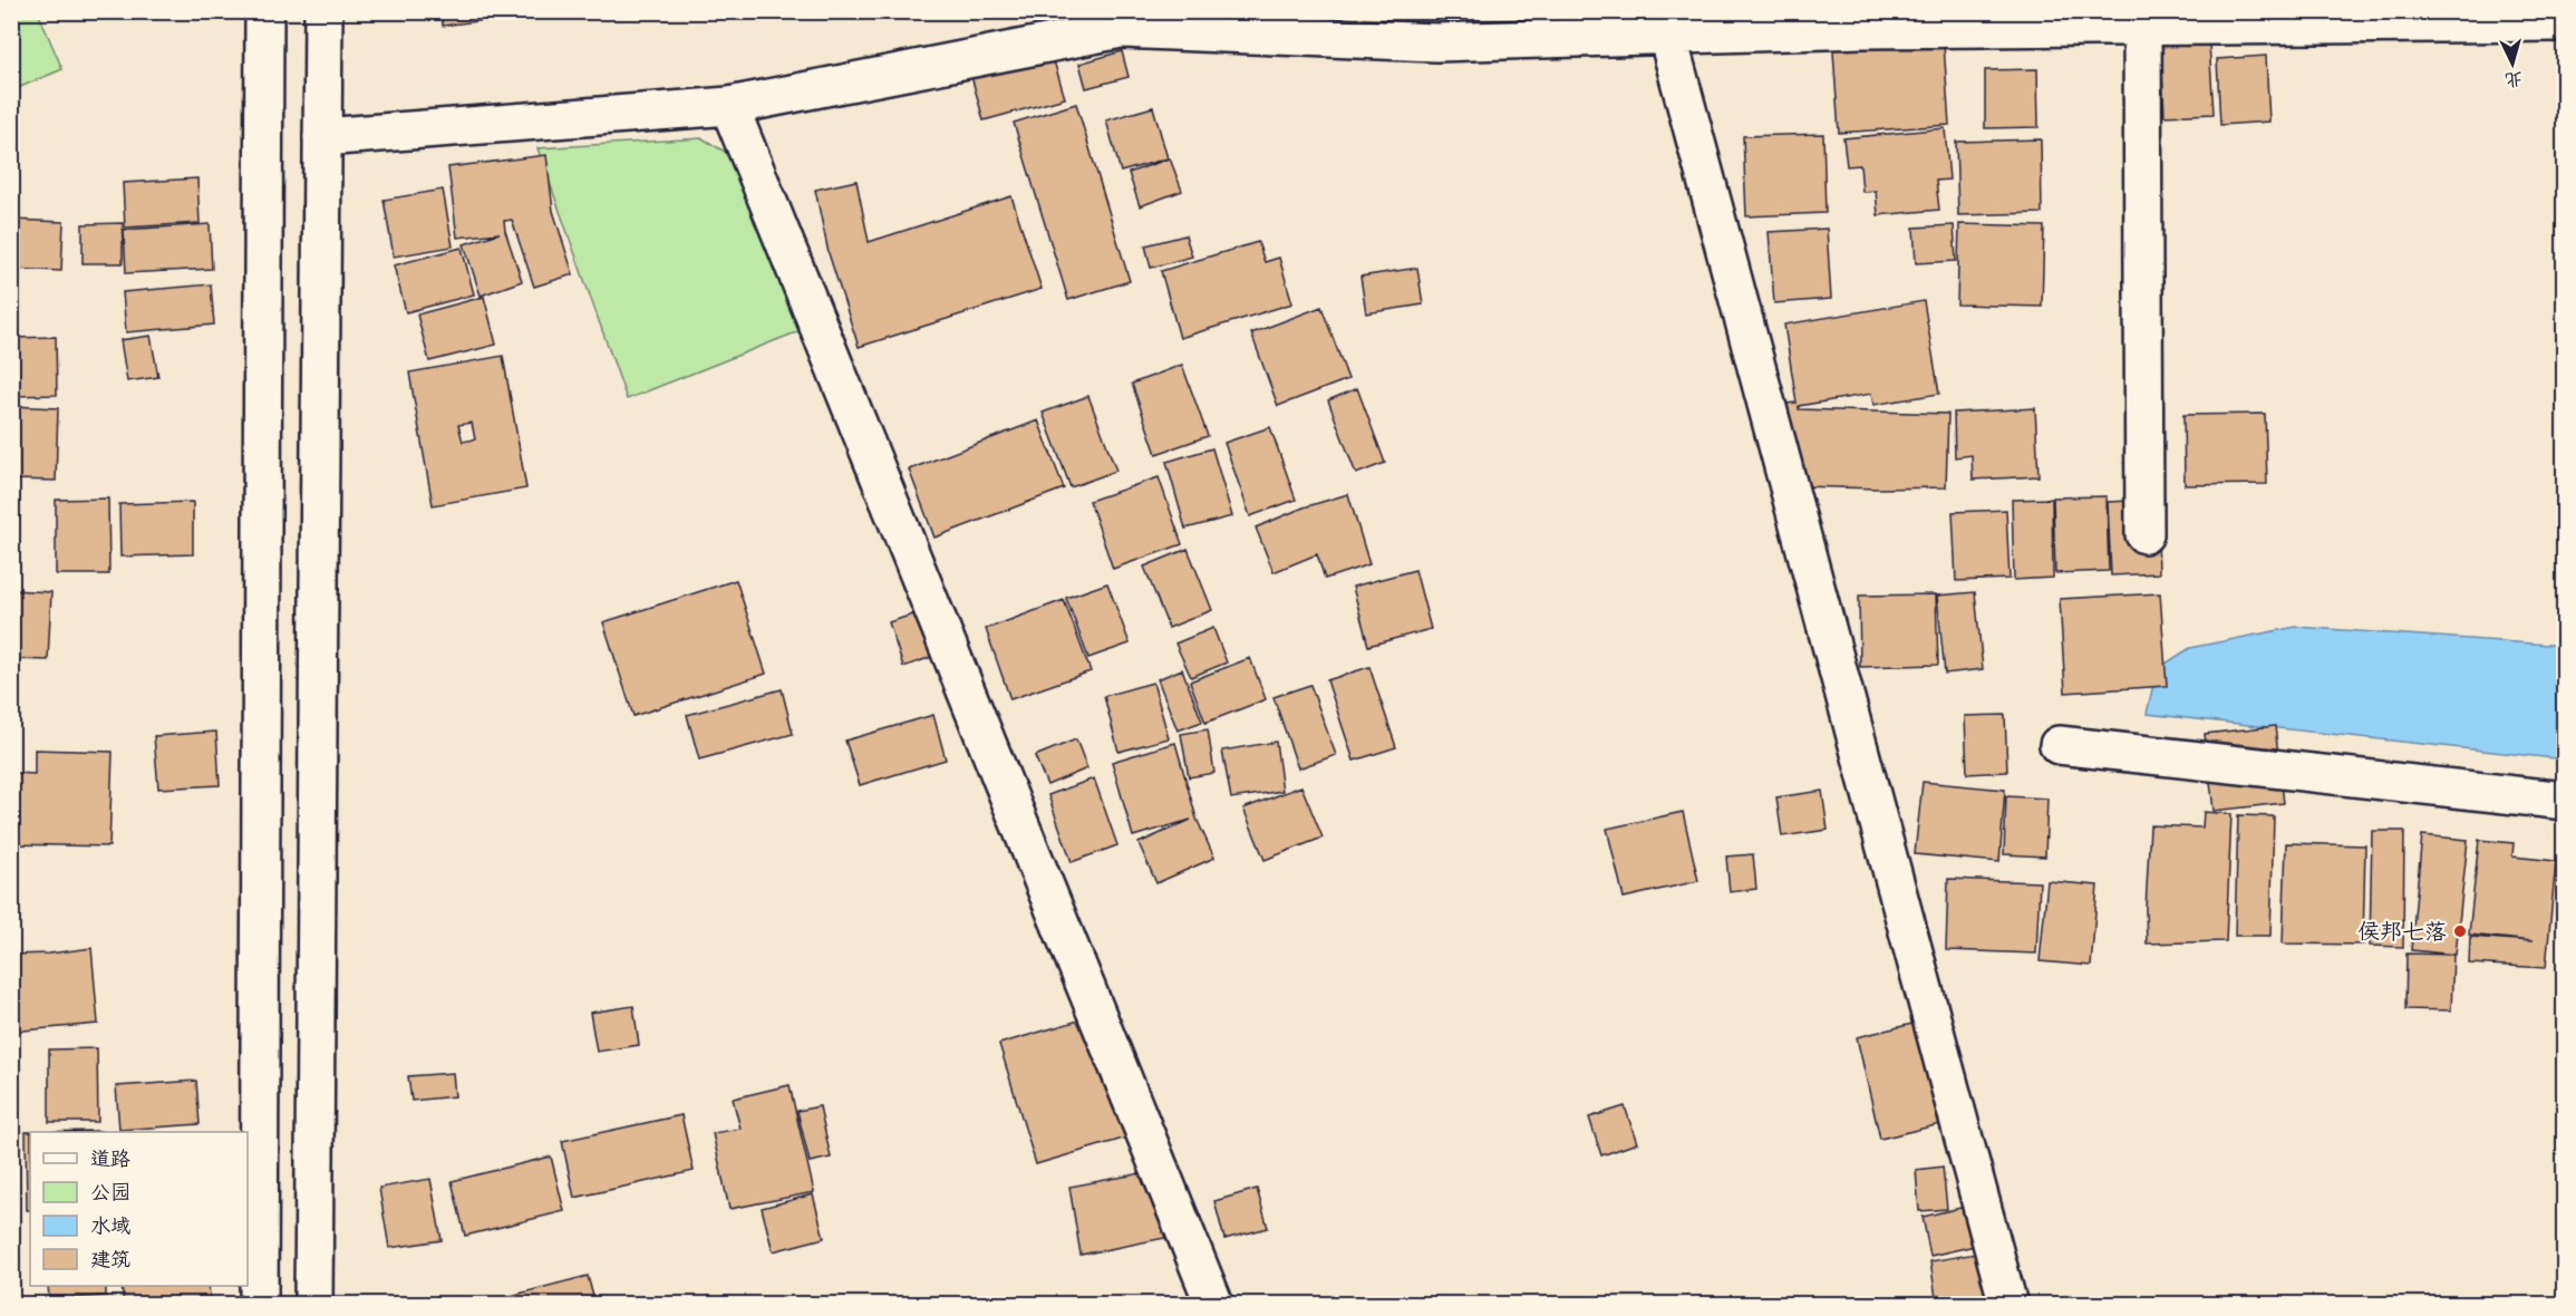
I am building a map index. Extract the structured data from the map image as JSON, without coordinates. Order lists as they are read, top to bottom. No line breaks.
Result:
{"places":["侯邦七落"],"legend":["道路","公园","水域","建筑"],"north":"bottom"}
